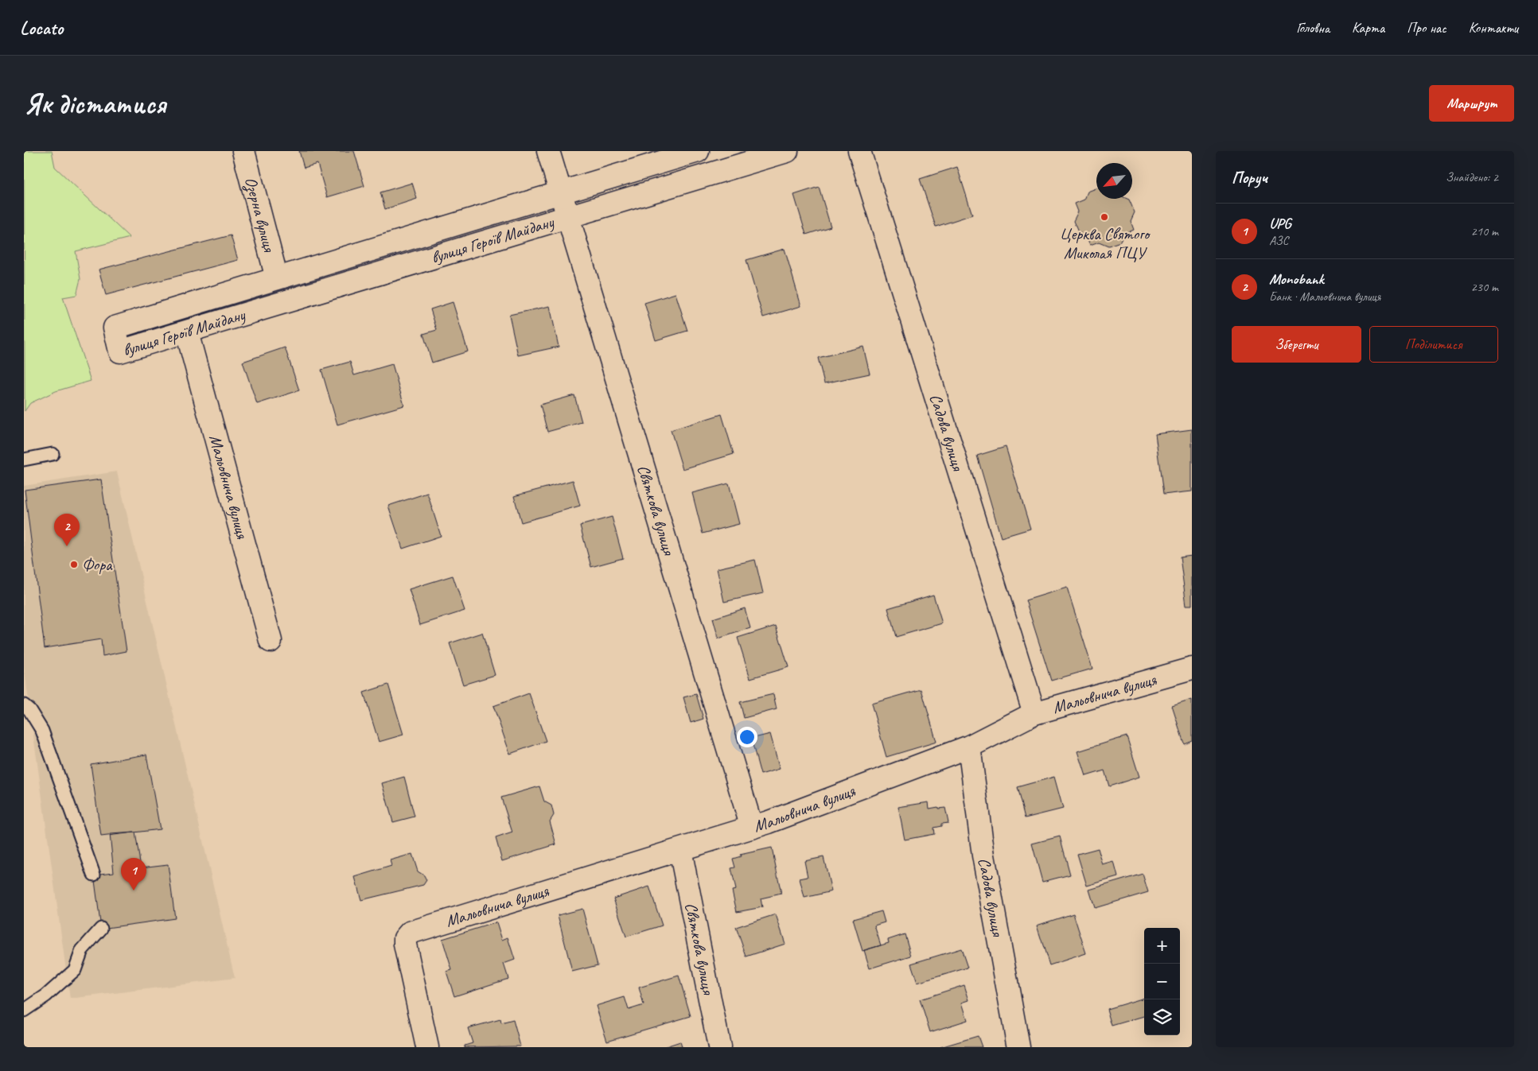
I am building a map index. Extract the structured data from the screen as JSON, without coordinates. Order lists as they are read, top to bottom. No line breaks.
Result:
{"streets":{"street":["Озерна вулиця","вулиця Героїв Майдану","Садова вулиця","Мальовнича вулиця","Святкова вулиця"]},"crossings":[["Озерна вулиця","вулиця Героїв Майдану"],["вулиця Героїв Майдану","Мальовнича вулиця"],["вулиця Героїв Майдану","Святкова вулиця"],["Садова вулиця","Мальовнича вулиця"],["Мальовнича вулиця","Святкова вулиця"]],"places":["Церква Святого Миколая ПЦУ","Фора"],"north":"bottom left","page":{"header":"Locato","nav":["Головна","Карта","Про нас","Контакти"],"buttons":["Маршрут",["Зберегти","Поділитися"]],"title":"Як дістатися","heading":["Поруч","Знайдено: 2"],"list":[{"mark":"1","name":"UPG","note":"АЗС","value":"210 m"},{"mark":"2","name":"Monobank","note":"Банк · Мальовнича вулиця","value":"230 m"}],"pins":["2","1"],"map_buttons":["+","−"]}}
